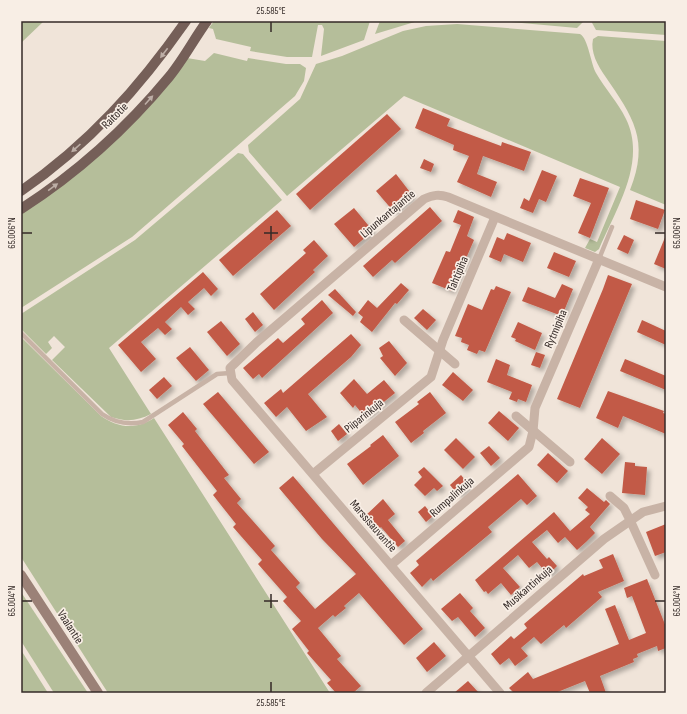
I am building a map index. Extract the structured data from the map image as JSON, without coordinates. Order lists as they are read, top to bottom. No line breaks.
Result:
{"streets":{"main road":["Raitotie"],"street":["Lipunkantajantie","Tahtipiha","Rytmipiha","Piiparinkuja","Rumpalinkuja","Marssisauvantie","Musikantinkuja","Vaalantie"]},"crossings":[["Lipunkantajantie","Tahtipiha"],["Lipunkantajantie","Rytmipiha"],["Lipunkantajantie","Marssisauvantie"],["Tahtipiha","Piiparinkuja"],["Rytmipiha","Rumpalinkuja"],["Piiparinkuja","Marssisauvantie"],["Rumpalinkuja","Marssisauvantie"],["Marssisauvantie","Musikantinkuja"]],"coordinates":["25.585°E","65.006°N","65.004°N"]}
